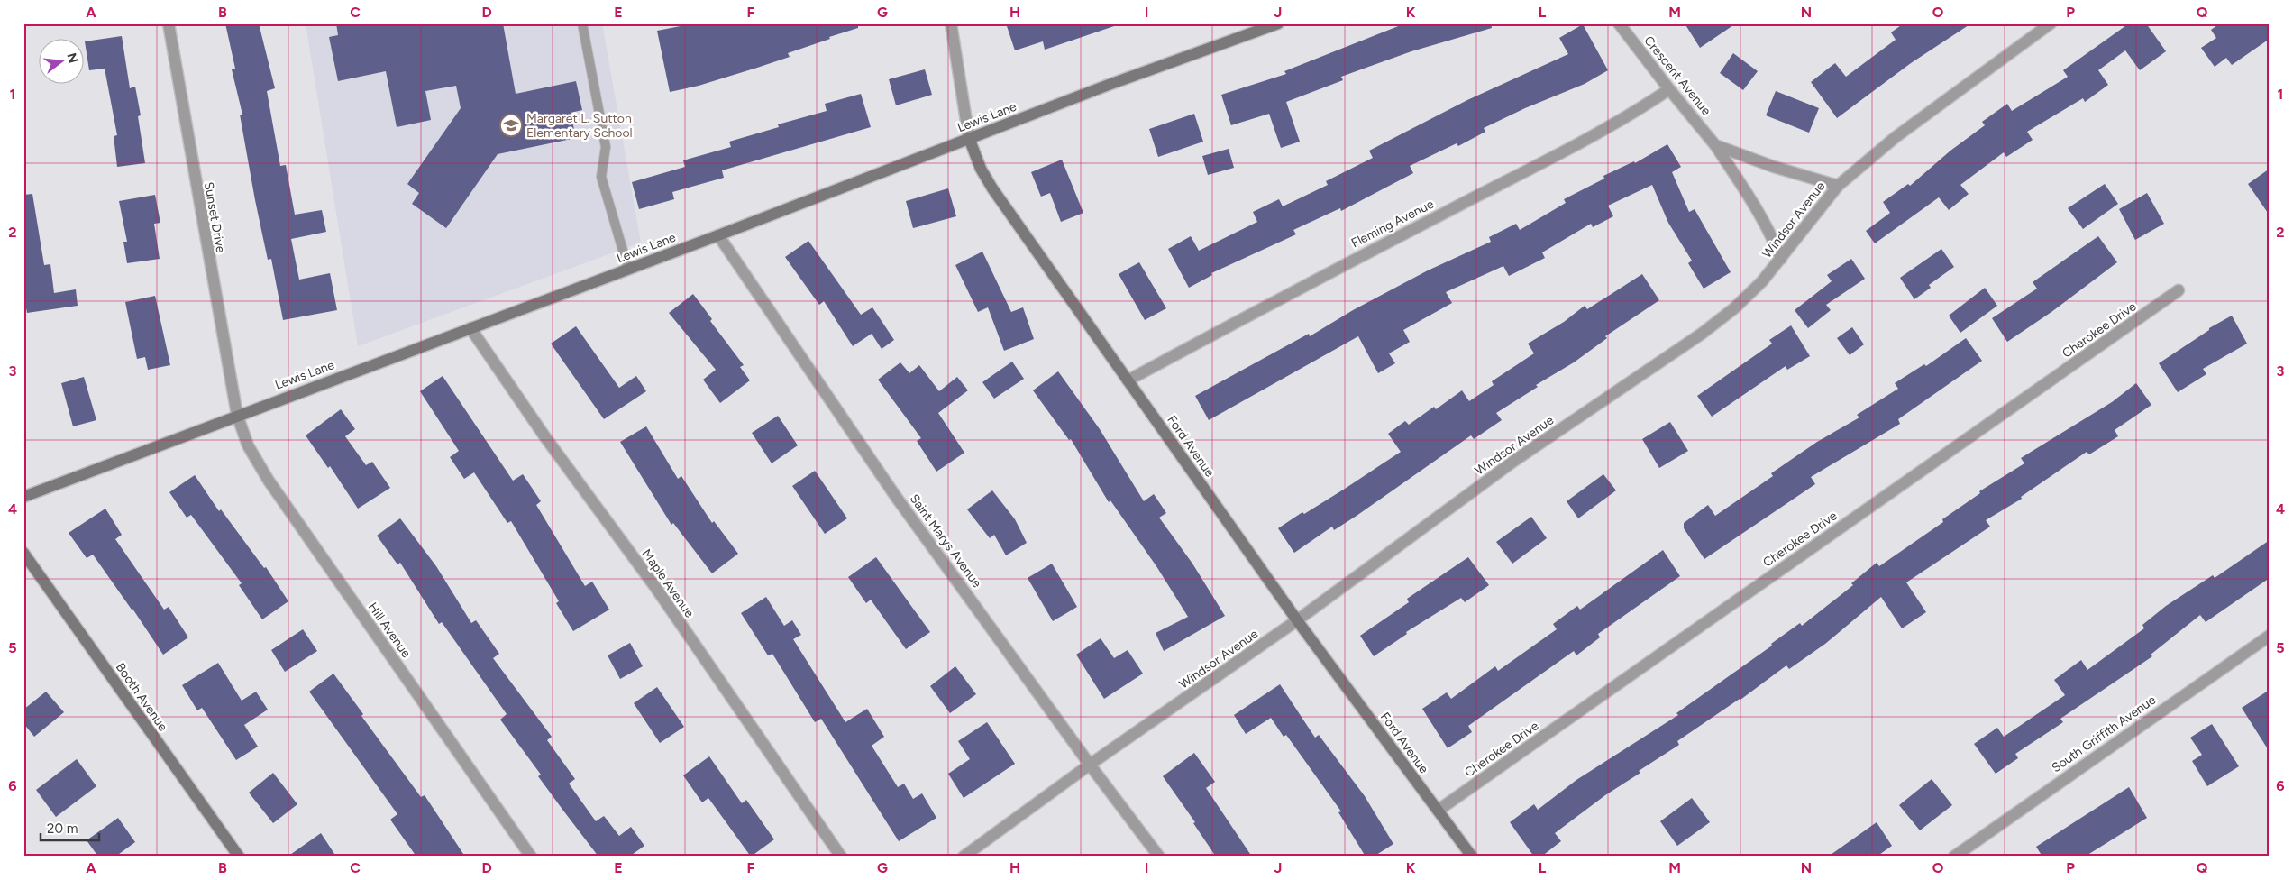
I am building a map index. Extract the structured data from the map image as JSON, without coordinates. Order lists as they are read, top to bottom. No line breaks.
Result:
{"streets":{"street":["Crescent Avenue","Lewis Lane","Sunset Drive","Windsor Avenue","Fleming Avenue","Cherokee Drive","Ford Avenue","Saint Marys Avenue","Maple Avenue","Hill Avenue","Booth Avenue","South Griffith Avenue"]},"crossings":[["Crescent Avenue","Windsor Avenue"],["Crescent Avenue","Fleming Avenue"],["Lewis Lane","Sunset Drive"],["Lewis Lane","Ford Avenue"],["Lewis Lane","Saint Marys Avenue"],["Lewis Lane","Maple Avenue"],["Lewis Lane","Hill Avenue"],["Sunset Drive","Hill Avenue"],["Windsor Avenue","Ford Avenue"],["Windsor Avenue","Saint Marys Avenue"],["Fleming Avenue","Ford Avenue"],["Cherokee Drive","Ford Avenue"]],"places":{"school or university":["Margaret L. Sutton Elementary School"]},"scale_bar":"20 m","north":"right","grid":{"columns":["A","B","C","D","E","F","G","H","I","J","K","L","M","N","O","P","Q"],"rows":["1","2","3","4","5","6"]}}
